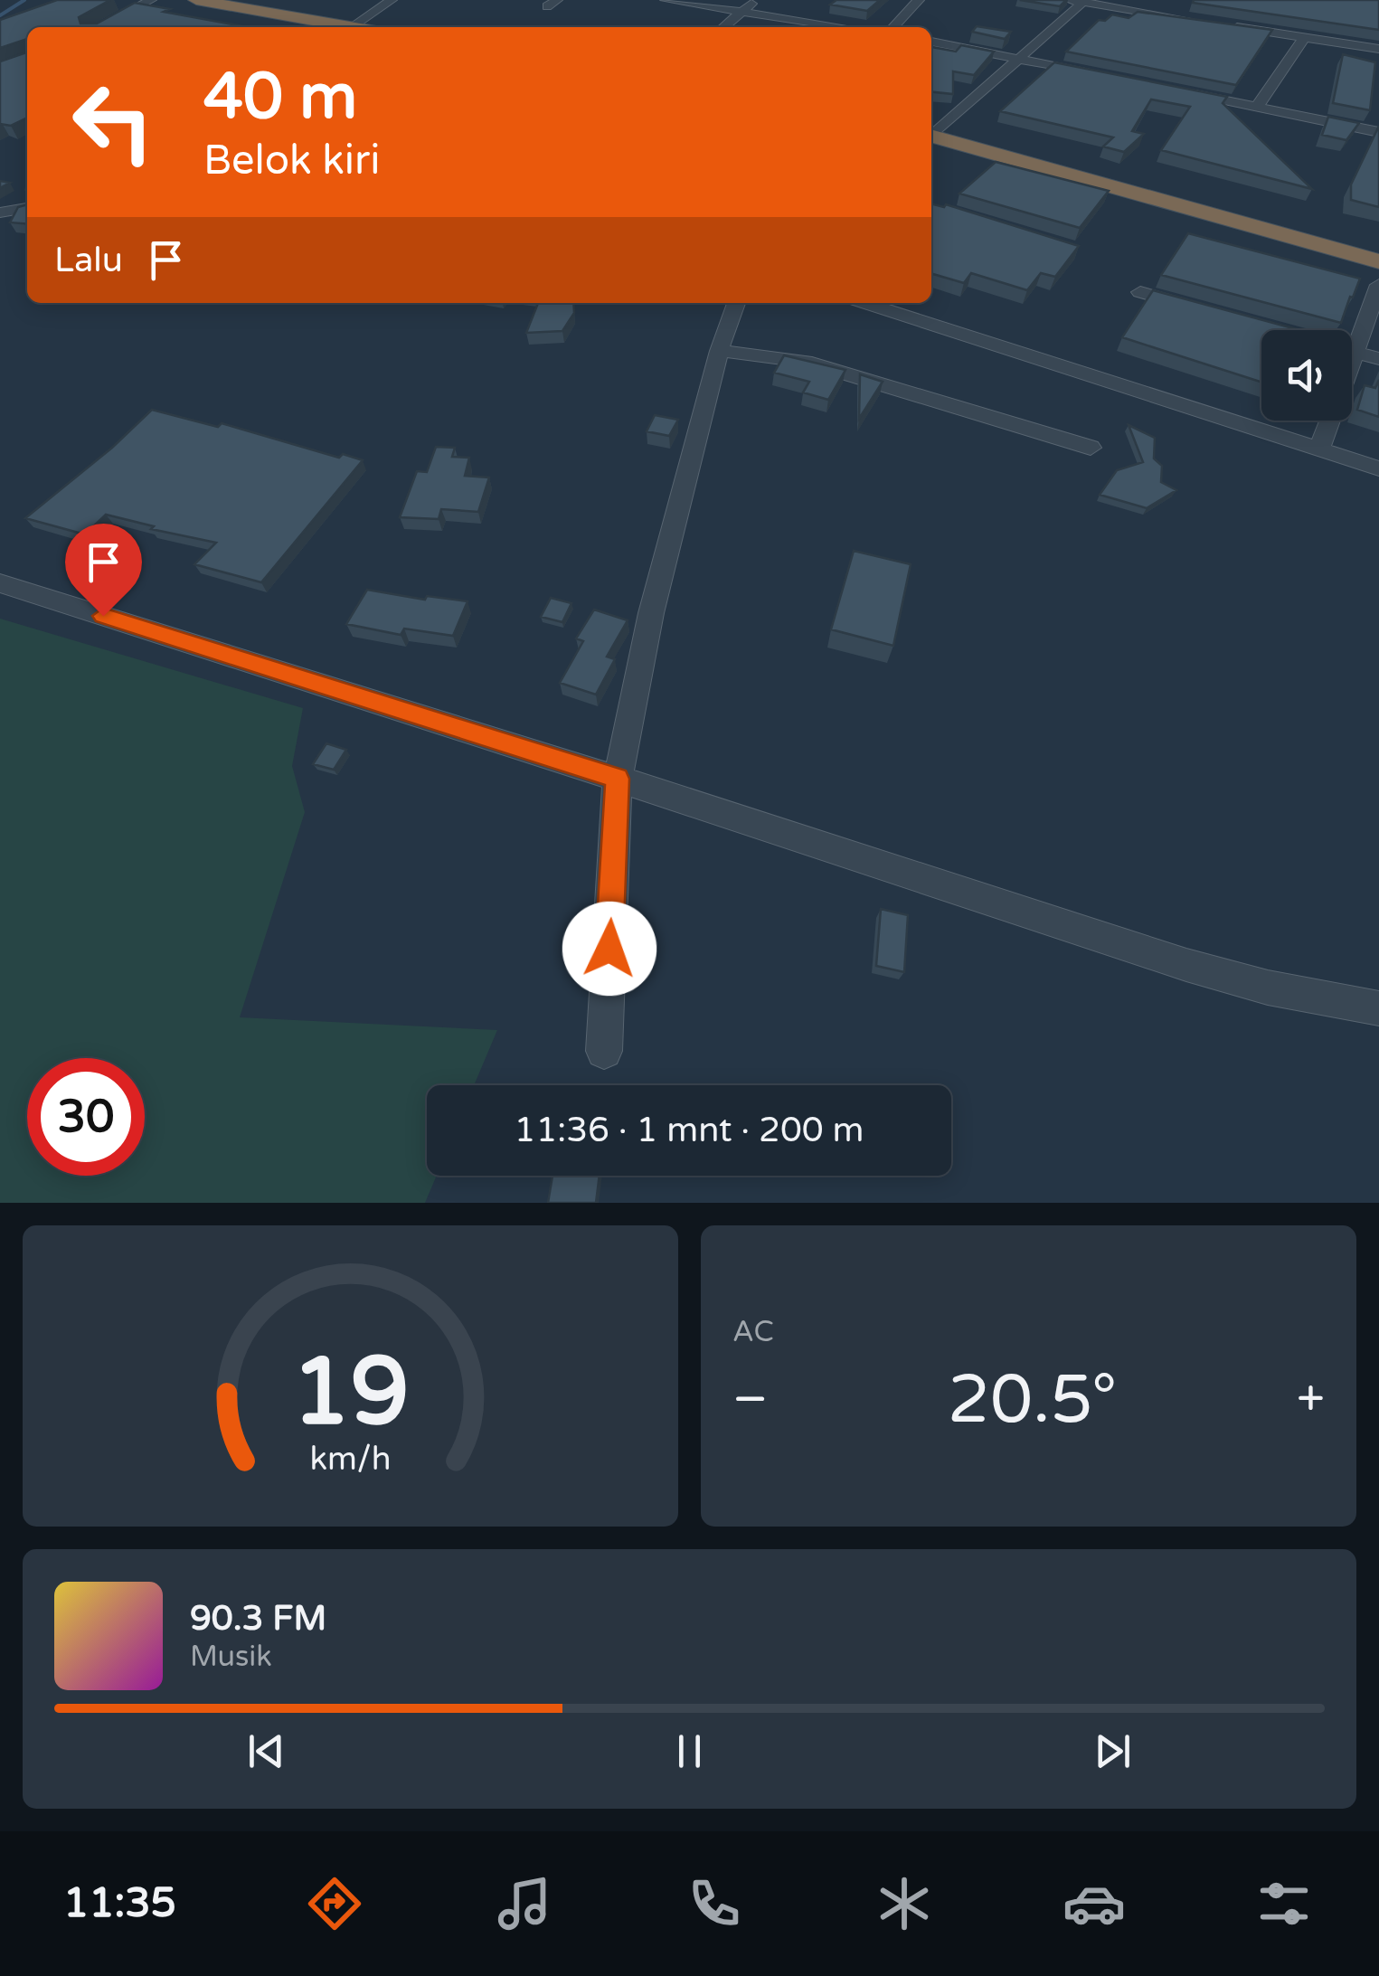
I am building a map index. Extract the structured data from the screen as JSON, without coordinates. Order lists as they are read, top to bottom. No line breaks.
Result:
{"page":{"turn":["40 m","Belok kiri"],"then":"Lalu","limit":"30","trip":"11:36 · 1 mnt · 200 m","tile":"AC","heat":["−","20.5°","+"],"song":["90.3 FM","Musik"],"tabs":"11:35","gauge":["19","km/h"]}}
